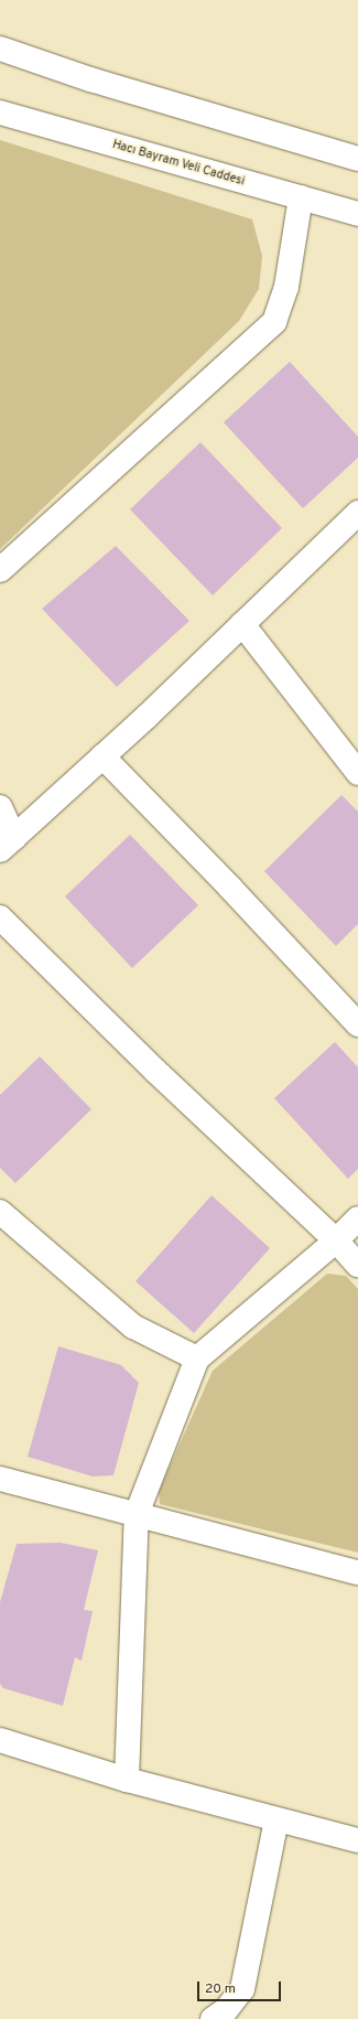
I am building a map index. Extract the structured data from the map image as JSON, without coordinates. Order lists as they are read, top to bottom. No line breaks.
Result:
{"streets":{"street":["Hacı Bayram Veli Caddesi"]},"scale_bar":"20 m"}
